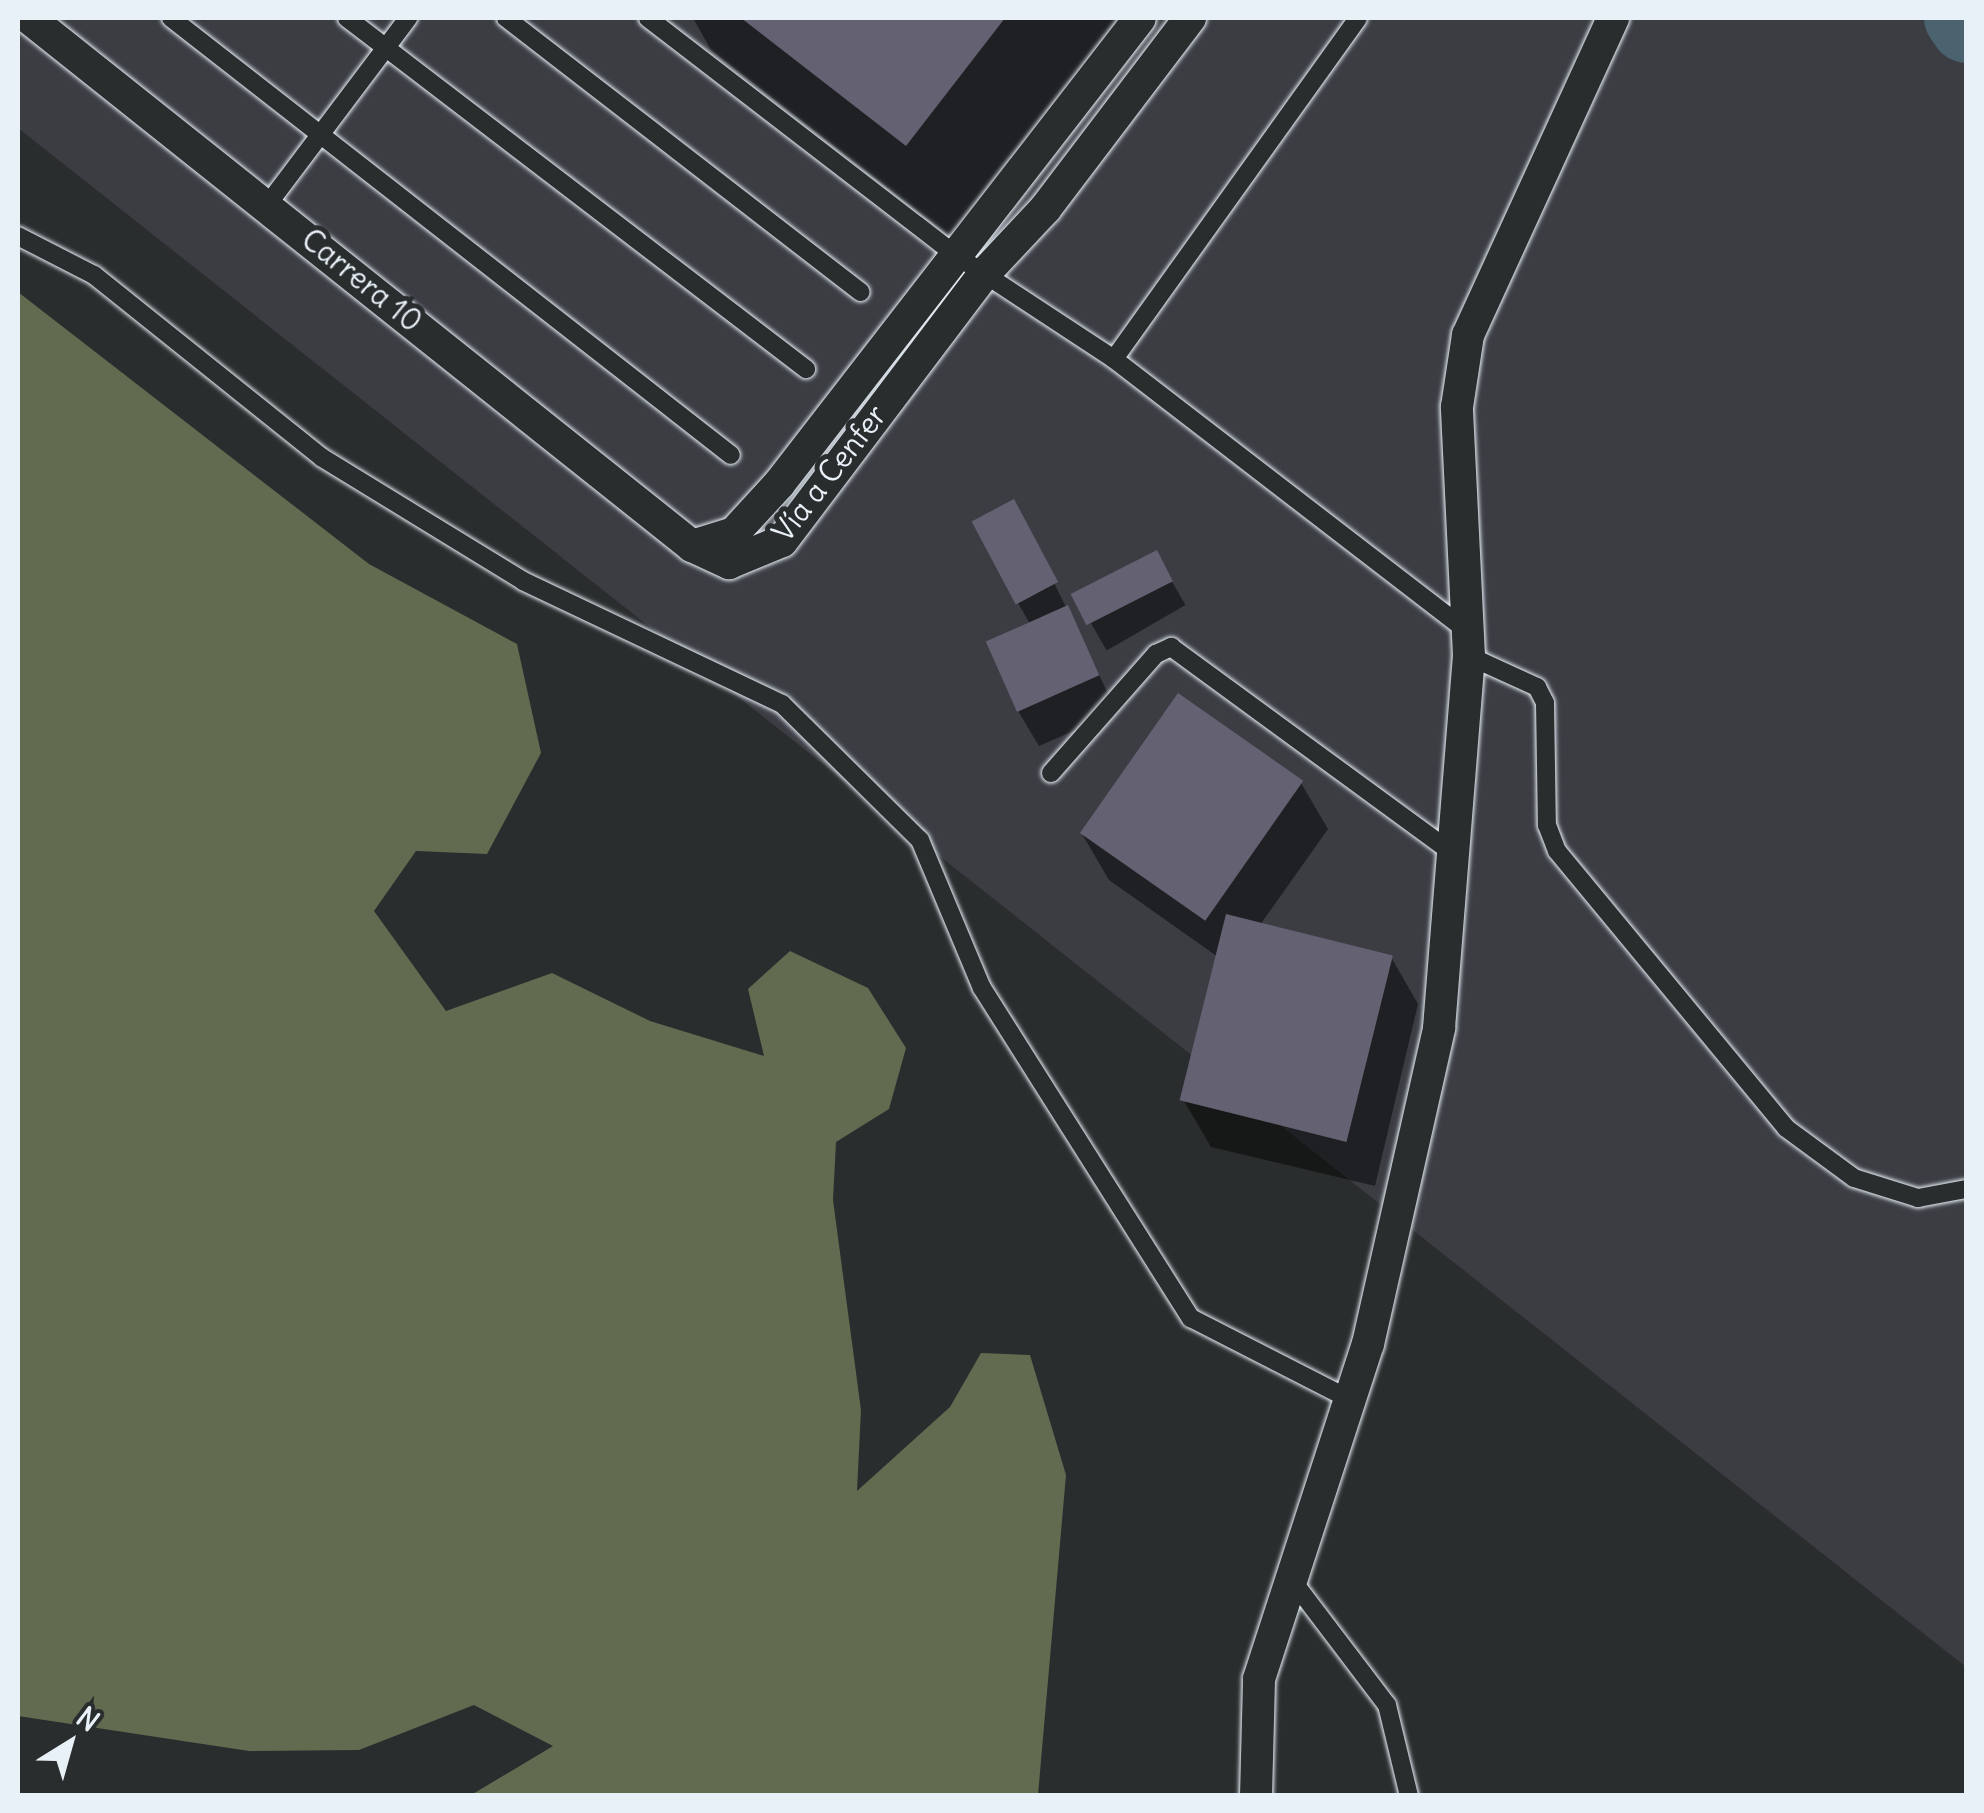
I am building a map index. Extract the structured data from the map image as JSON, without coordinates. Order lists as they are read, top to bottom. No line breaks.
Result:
{"streets":{"street":["Carrera 10","Vía a Cenfer"]},"crossings":[["Carrera 10","Vía a Cenfer"]],"north":"top right"}
